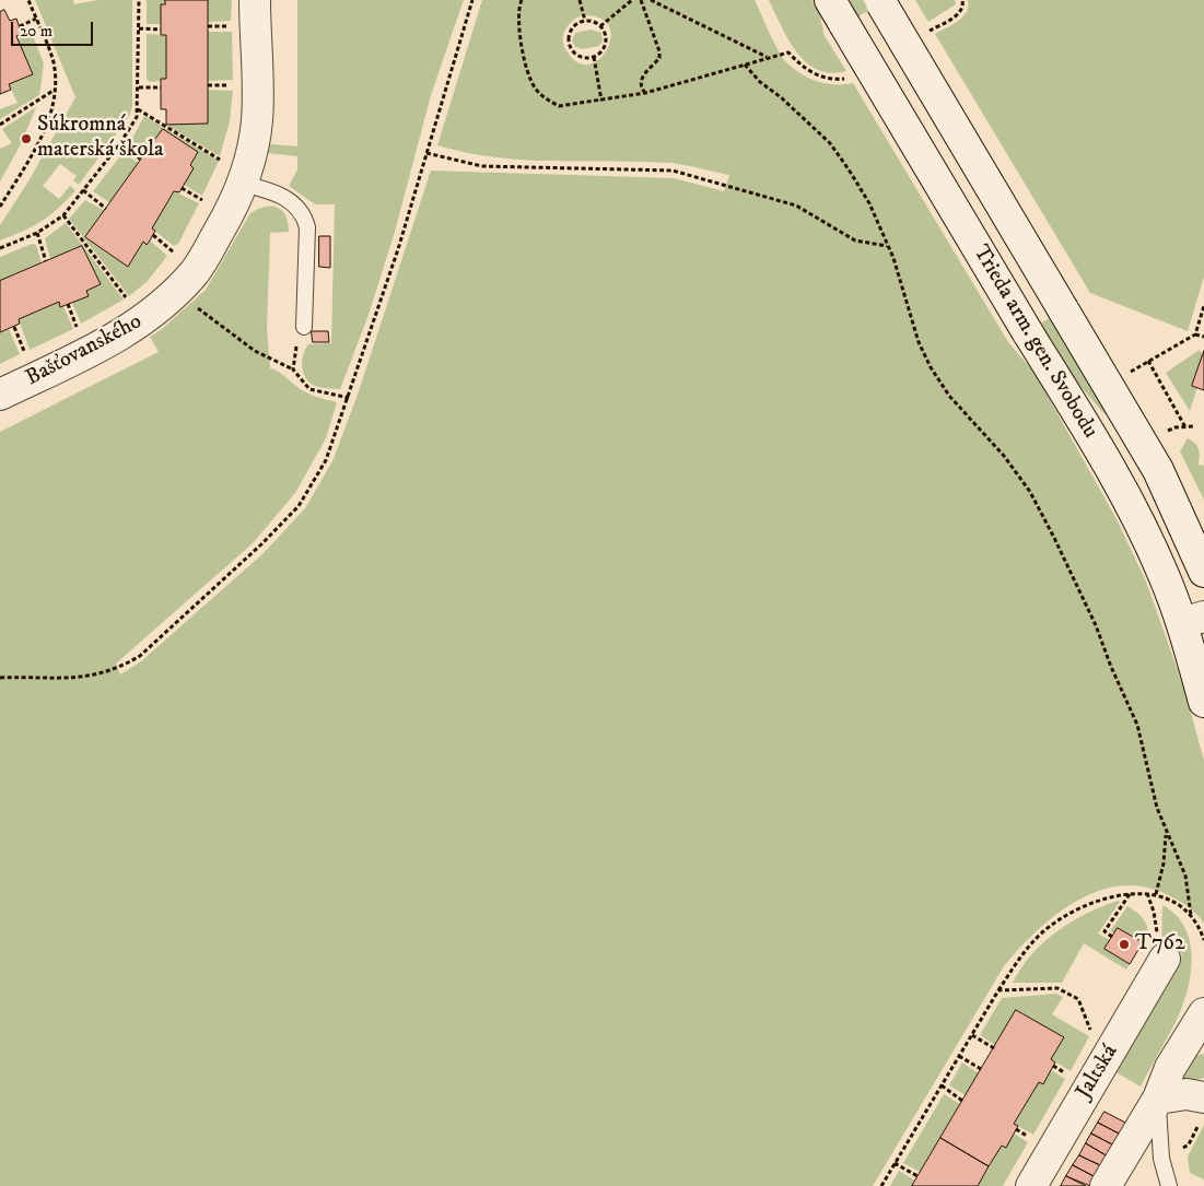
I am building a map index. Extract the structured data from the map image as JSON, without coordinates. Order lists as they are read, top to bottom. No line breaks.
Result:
{"streets":{"street":["Trieda arm. gen. Svobodu","Bašťovanského","Jaltská"]},"places":["Súkromná materská škola","T762"],"scale_bar":"20 m"}
